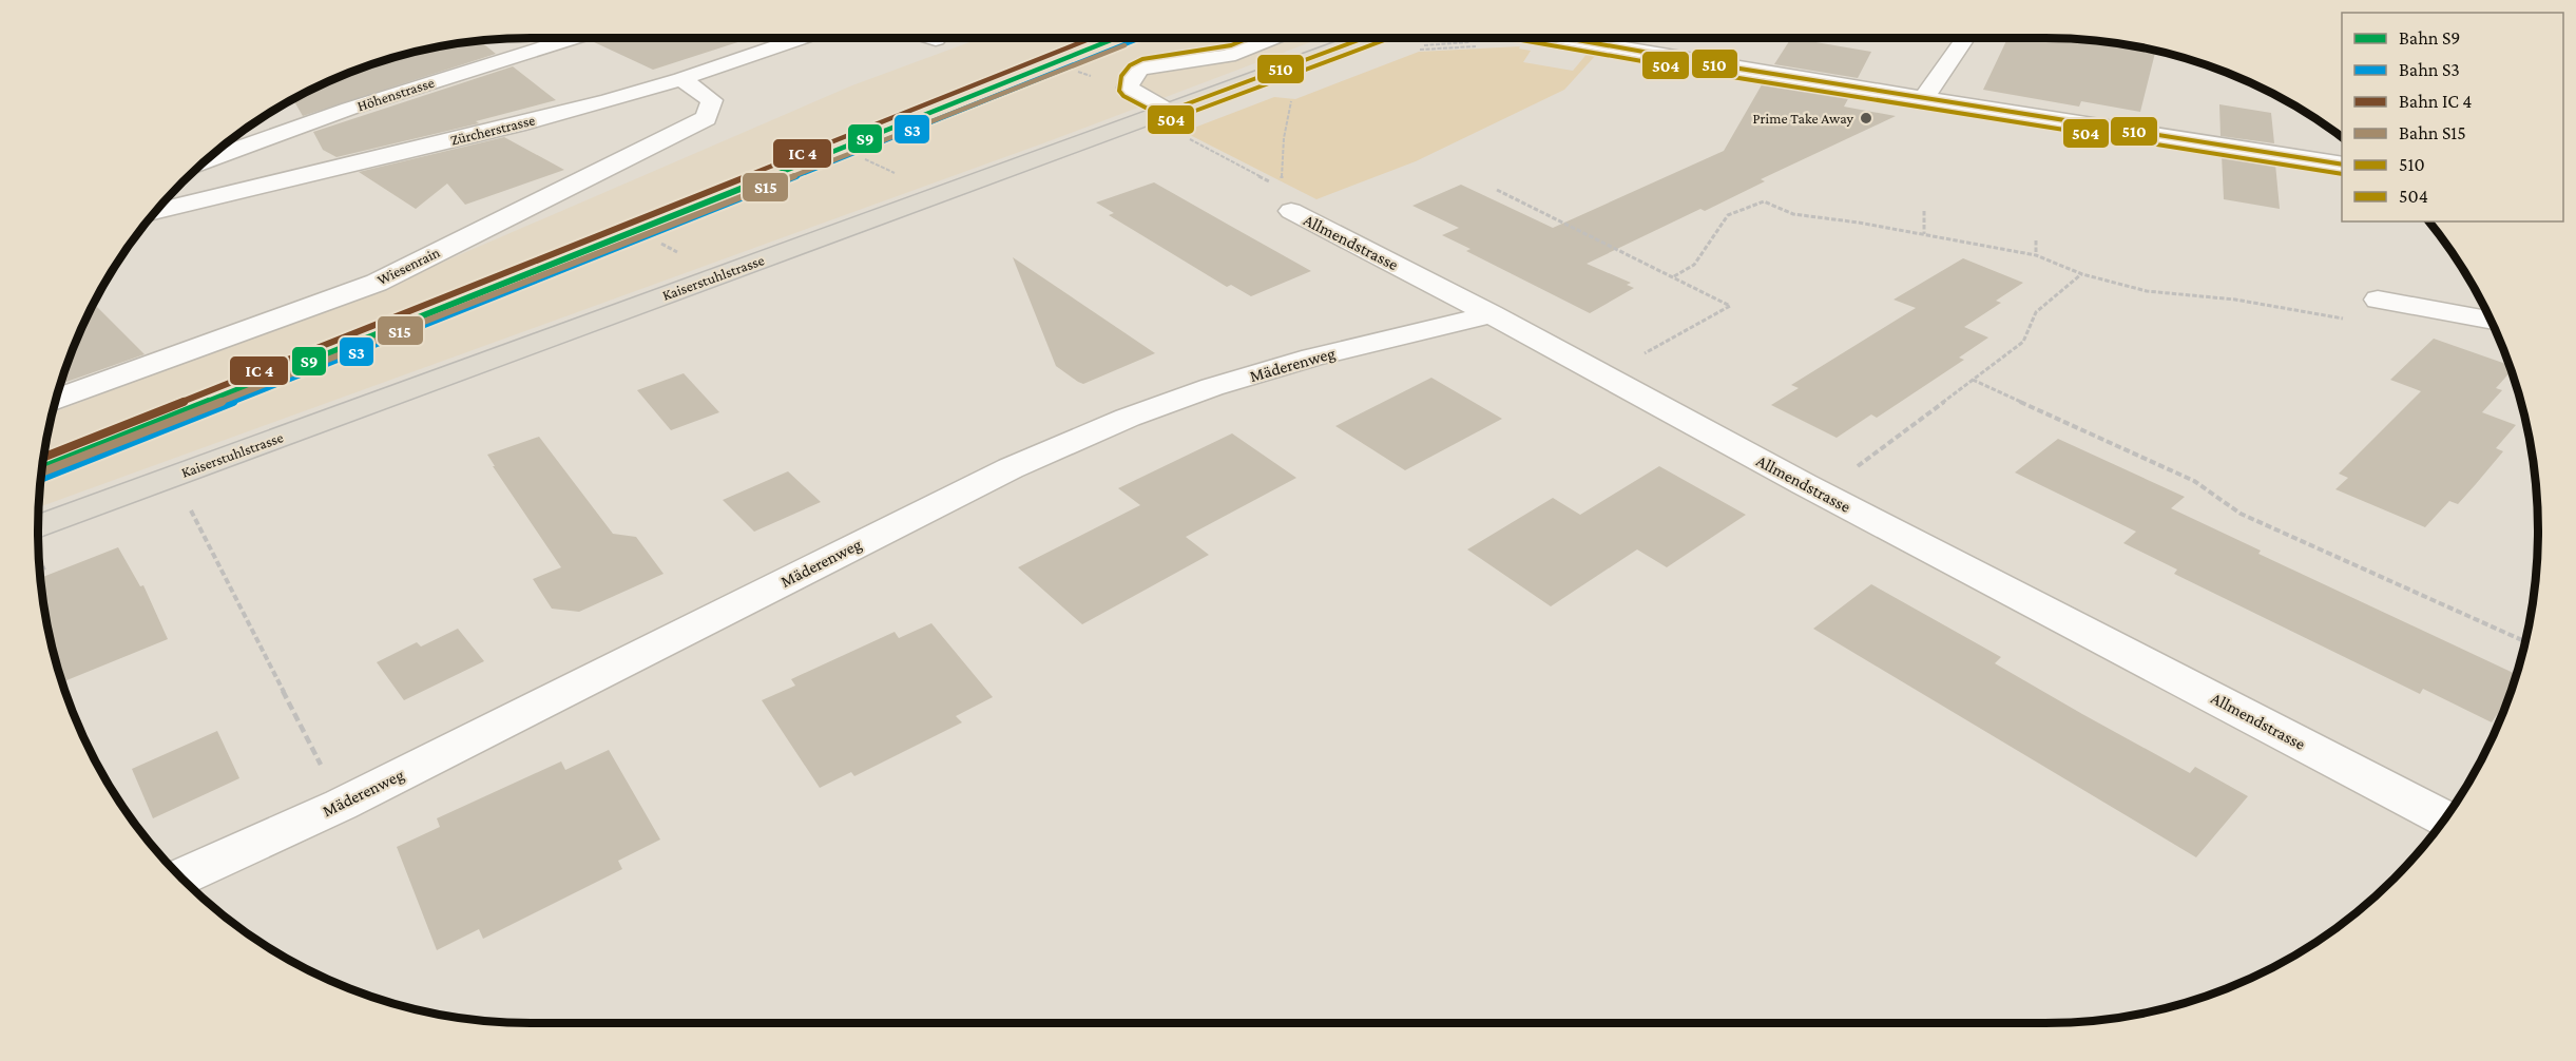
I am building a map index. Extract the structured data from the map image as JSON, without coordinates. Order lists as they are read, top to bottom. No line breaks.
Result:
{"streets":{"main road":["Kaiserstuhlstrasse"],"street":["Höhenstrasse","Zürcherstrasse","Allmendstrasse","Wiesenrain","Mäderenweg"]},"crossings":[["Zürcherstrasse","Wiesenrain"],["Allmendstrasse","Mäderenweg"]],"places":["Prime Take Away"],"lines":["rail line S9","rail line S3","transit line 510","transit line 504","rail line S15"],"legend":["Bahn S9","Bahn S3","Bahn IC 4","Bahn S15","510","504"]}
